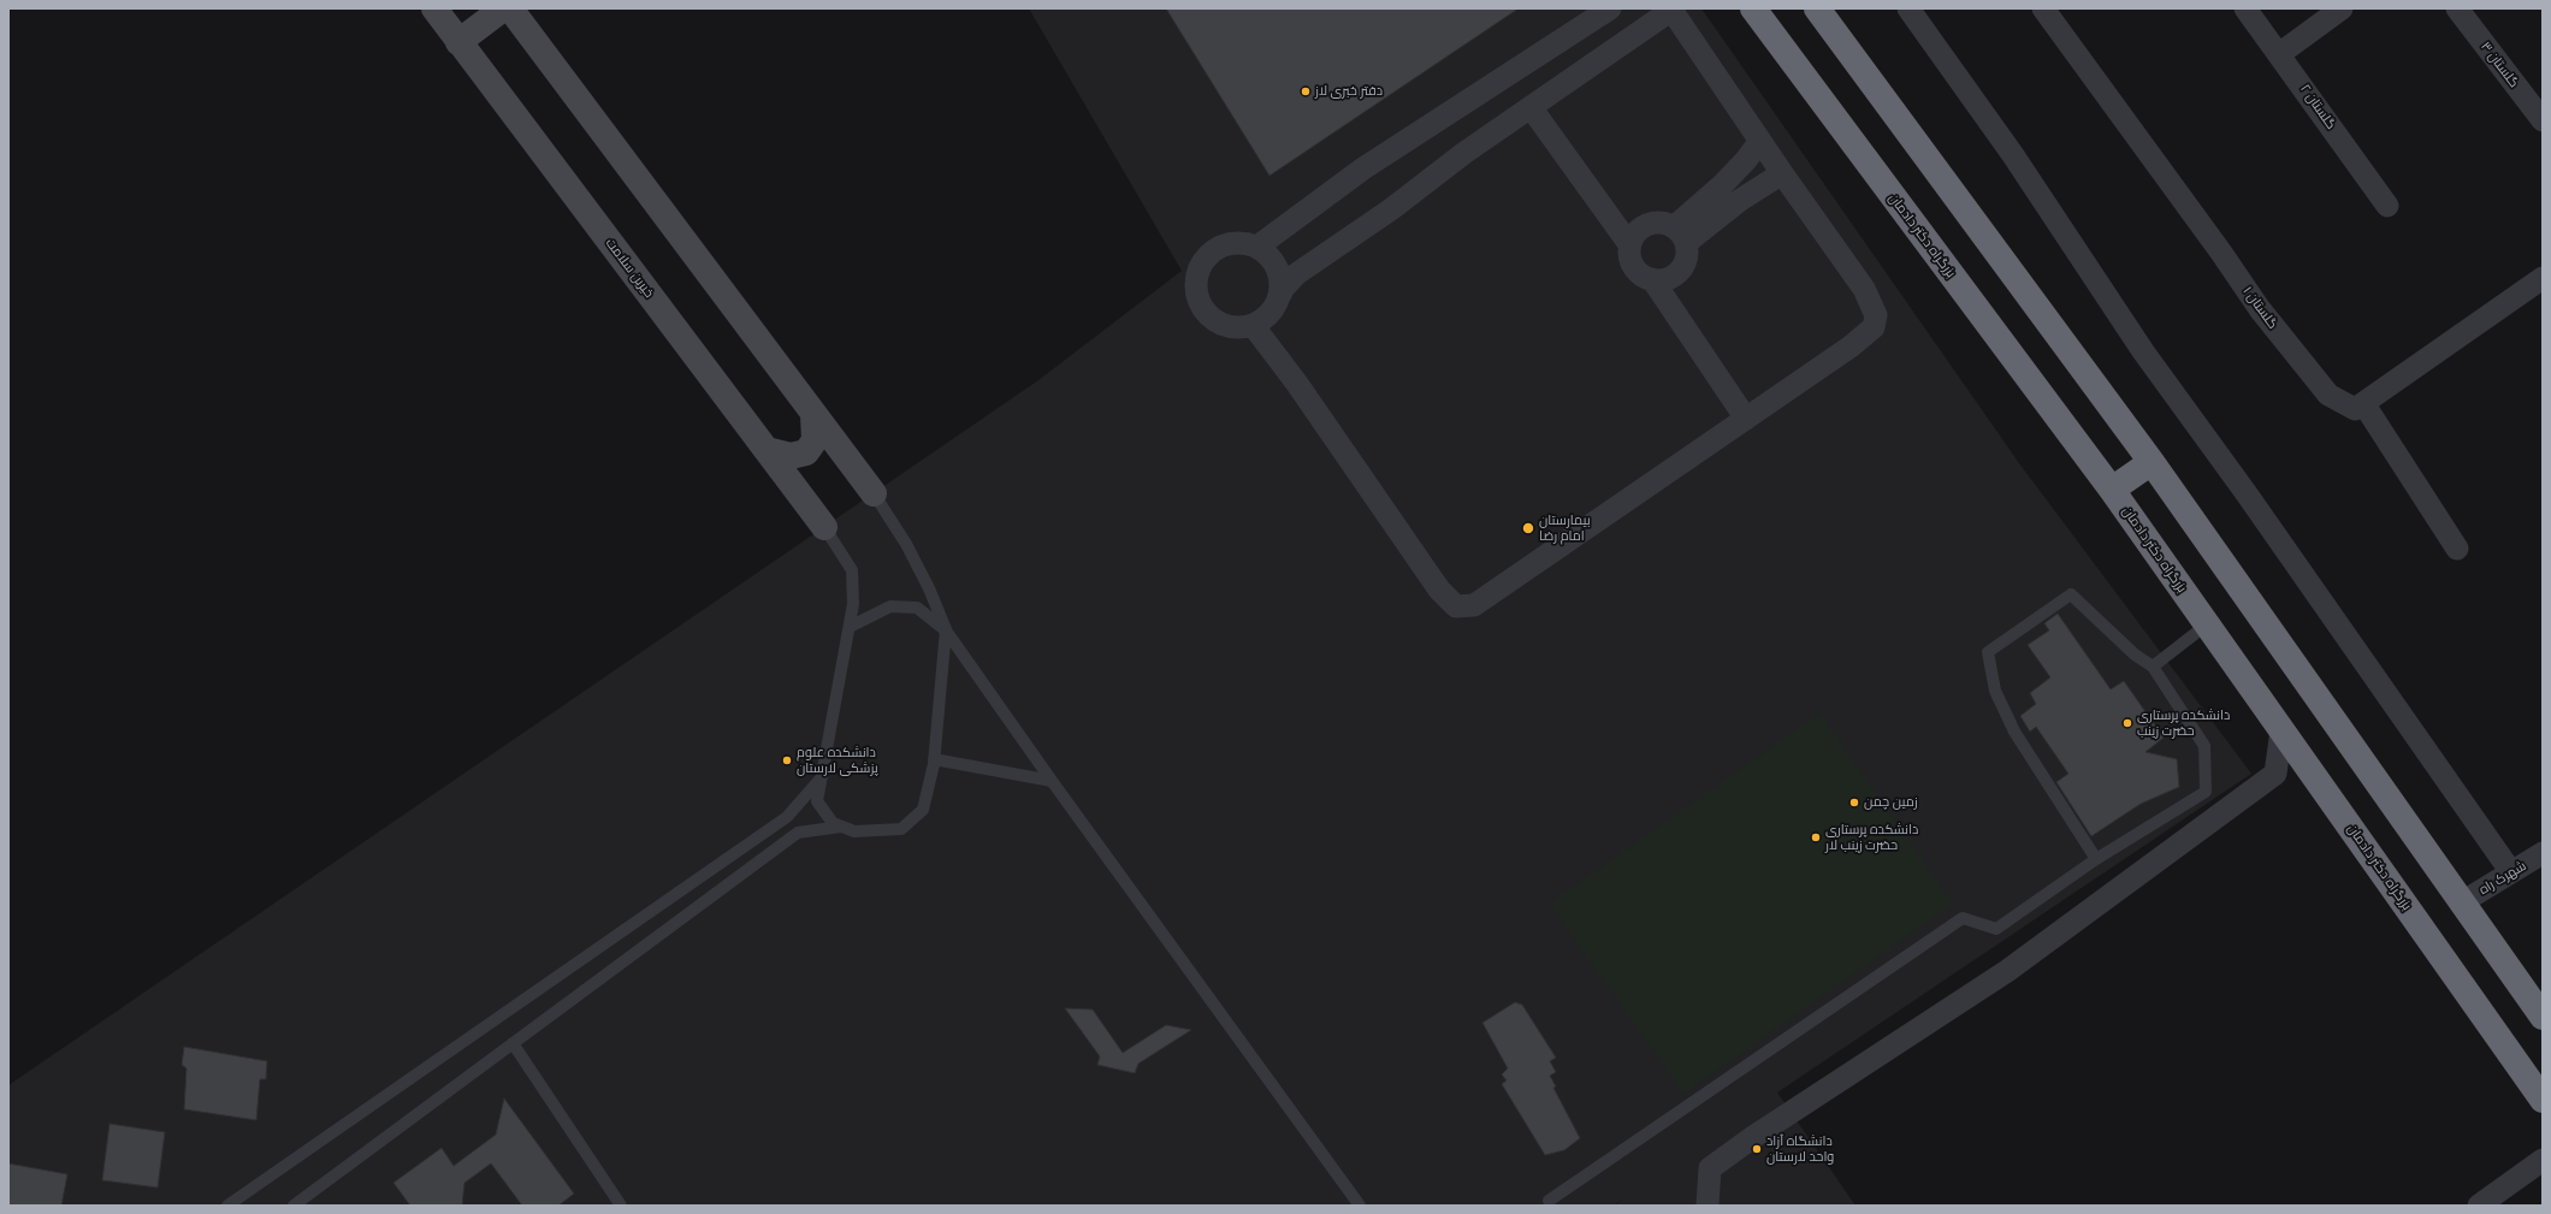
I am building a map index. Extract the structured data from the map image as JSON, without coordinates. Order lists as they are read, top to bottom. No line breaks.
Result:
{"streets":{"highway":["بزرگراه دکتر دادمان"],"street":["گلستان ۳","گلستان ۲","خیرین سلامت","گلستان ۱","شهرک راه"]},"places":["دفتر خبری لاز","بیمارستان امام رضا","دانشکده پرستاری حضرت زینب","دانشکده علوم پزشکی لارستان","زمین چمن","دانشکده پرستاری حضرت زینب لار","دانشگاه آزاد واحد لارستان"]}
